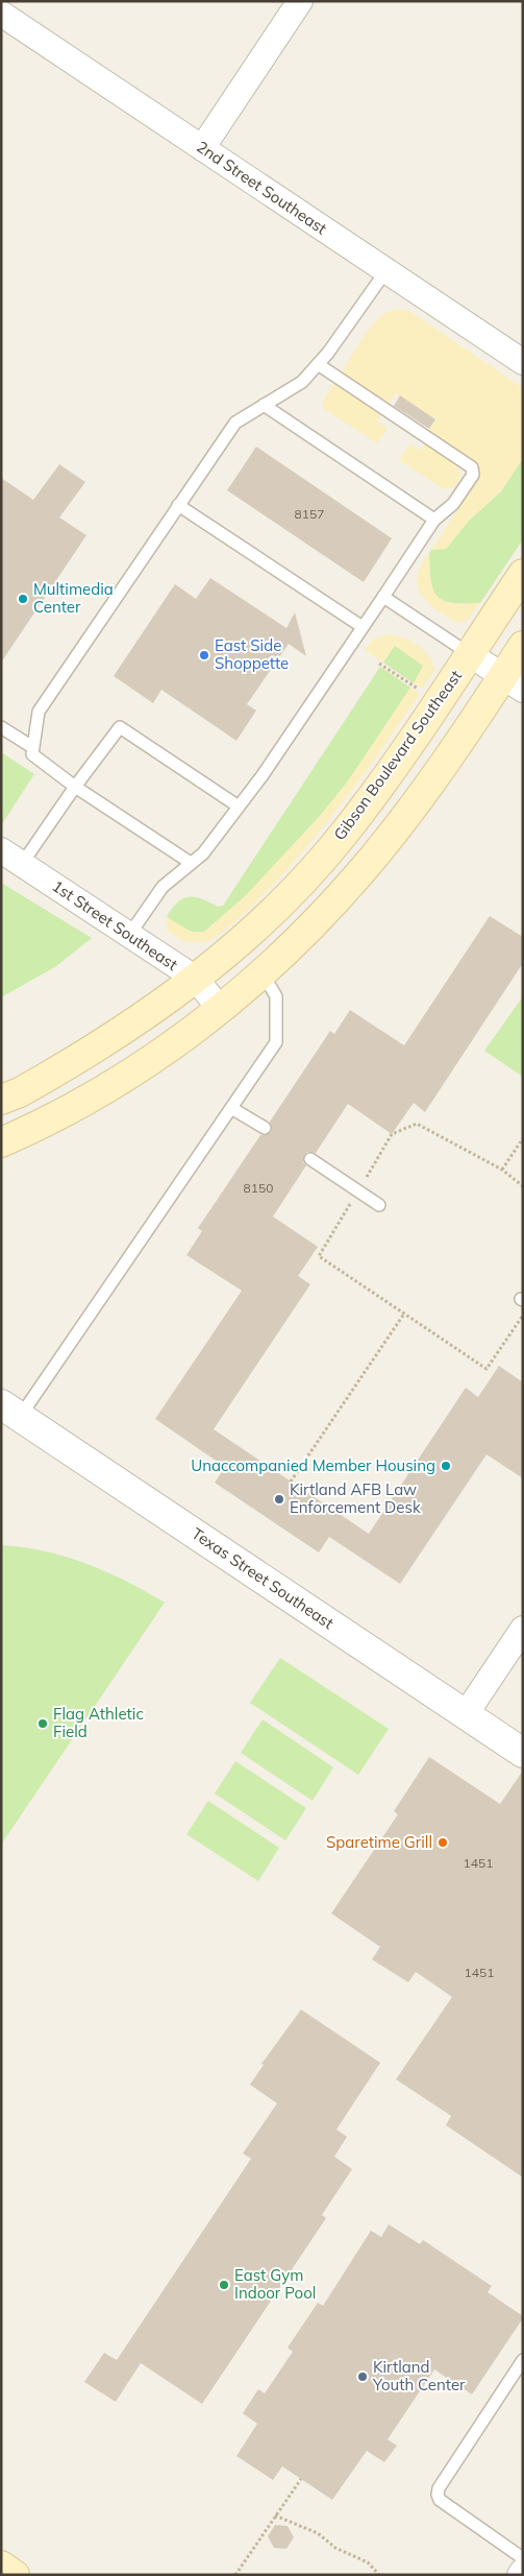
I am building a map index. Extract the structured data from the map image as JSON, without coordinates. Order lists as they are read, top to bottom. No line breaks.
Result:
{"streets":{"main road":["Gibson Boulevard Southeast"],"street":["2nd Street Southeast","1st Street Southeast","Texas Street Southeast"]},"crossings":[["Gibson Boulevard Southeast","1st Street Southeast"]],"places":["Multimedia Center","East Side Shoppette","Unaccompanied Member Housing","Kirtland AFB Law Enforcement Desk","Flag Athletic Field","Sparetime Grill","East Gym Indoor Pool","Kirtland Youth Center"],"house_numbers":["8157","8150","1451","1451"]}
